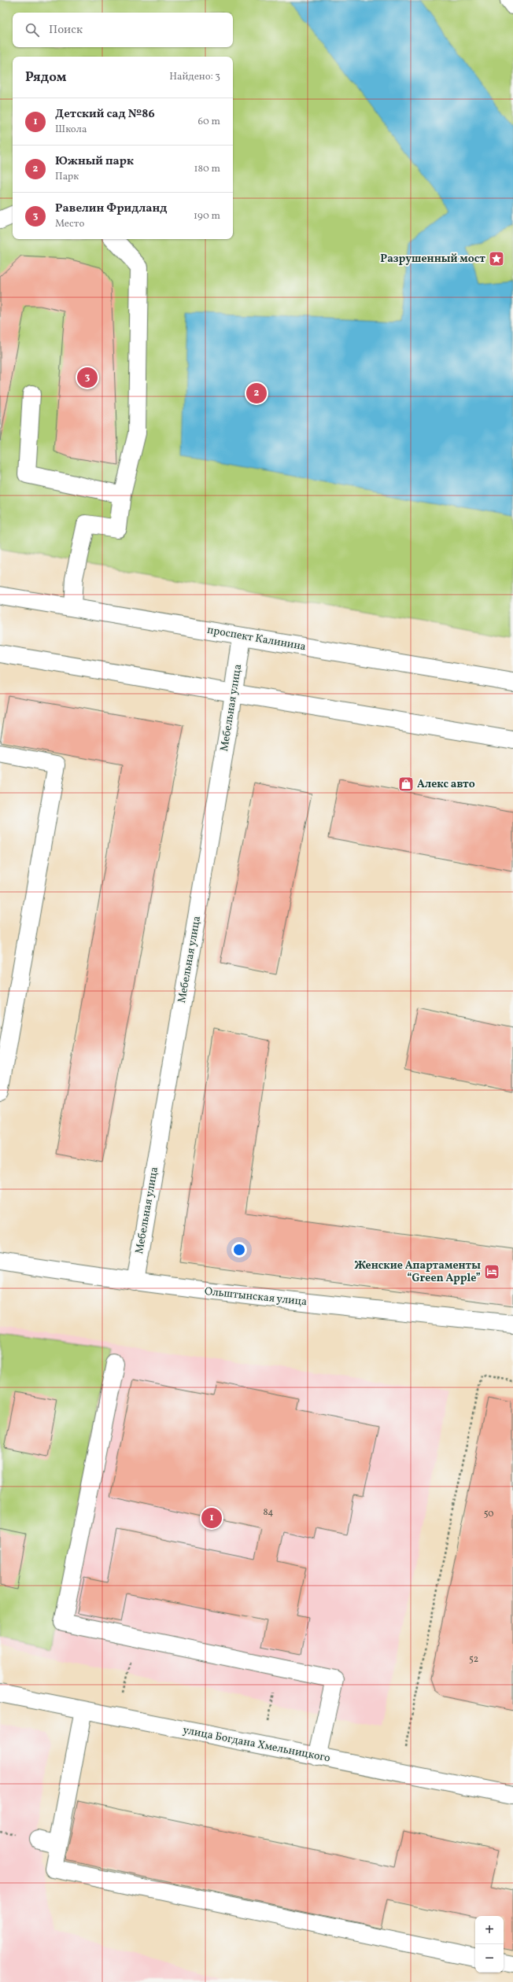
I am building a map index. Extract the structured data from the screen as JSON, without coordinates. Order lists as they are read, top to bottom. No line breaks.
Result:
{"streets":{"street":["проспект Калинина","Мебельная улица","Ольштынская улица","улица Богдана Хмельницкого"]},"crossings":[["проспект Калинина","Мебельная улица"],["Мебельная улица","Ольштынская улица"]],"places":{"place":["Разрушенный мост"],"shop":["Алекс авто"],"hotel":["Женские Апартаменты “Green Apple”"]},"house_numbers":["84","50","52"],"page":{"search":"Поиск","heading":["Рядом","Найдено: 3"],"list":[{"mark":"1","name":"Детский сад №86","note":"Школа","value":"60 m"},{"mark":"2","name":"Южный парк","note":"Парк","value":"180 m"},{"mark":"3","name":"Равелин Фридланд","note":"Место","value":"190 m"}],"pins":["3","2","1"],"map_buttons":["+","−"]}}
